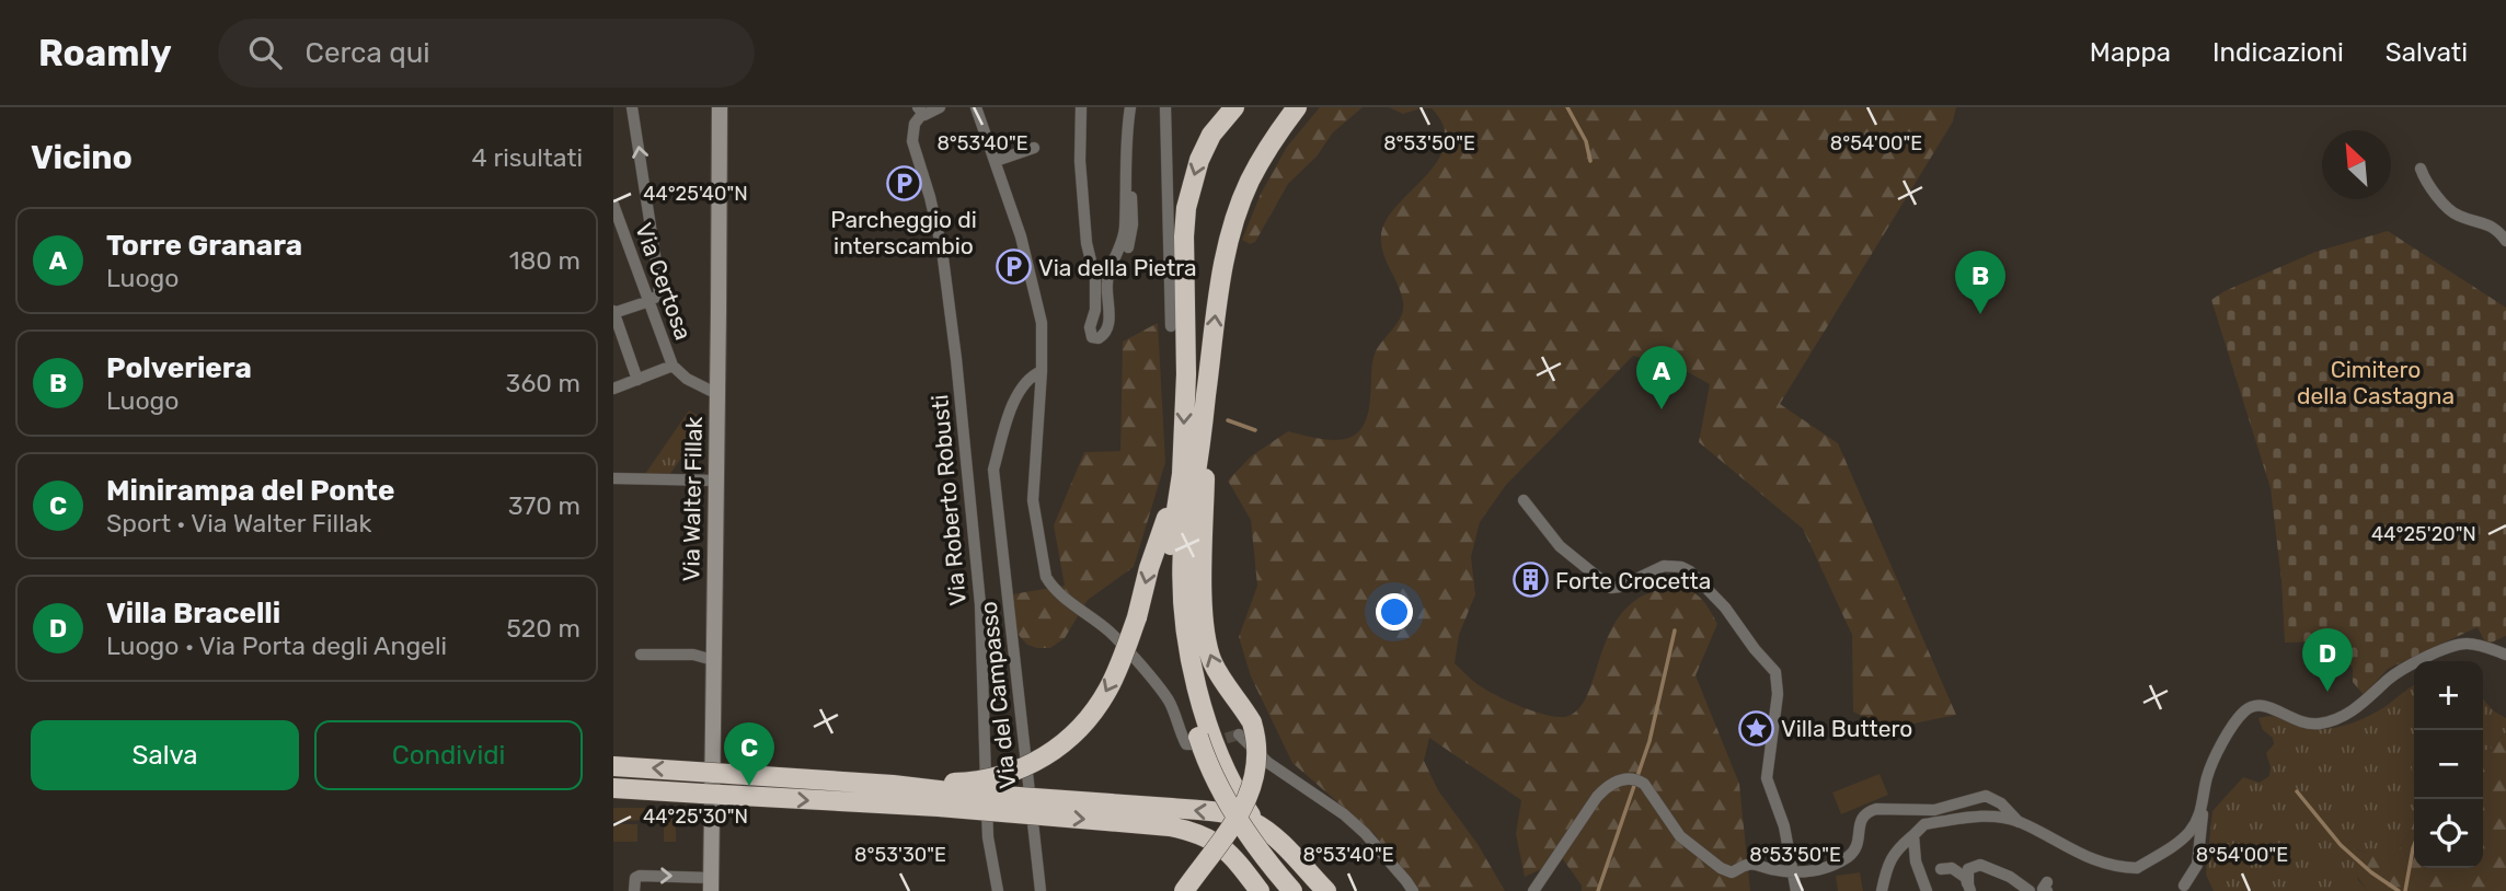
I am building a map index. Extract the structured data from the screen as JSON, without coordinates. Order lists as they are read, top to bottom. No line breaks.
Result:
{"streets":{"main road":["Via Walter Fillak"],"street":["Via Certosa","Via Roberto Robusti","Via del Campasso"]},"crossings":[["Via Certosa","Via Walter Fillak"]],"parks":["Cimitero della Castagna"],"places":{"parking":["Parcheggio di interscambio","Via della Pietra"],"building":["Forte Crocetta"],"place":["Villa Buttero"]},"north":"top left","page":{"header":"Roamly","search":"Cerca qui","nav":["Mappa","Indicazioni","Salvati"],"heading":["Vicino","4 risultati"],"list":[{"mark":"A","name":"Torre Granara","note":"Luogo","value":"180 m"},{"mark":"B","name":"Polveriera","note":"Luogo","value":"360 m"},{"mark":"C","name":"Minirampa del Ponte","note":"Sport · Via Walter Fillak","value":"370 m"},{"mark":"D","name":"Villa Bracelli","note":"Luogo · Via Porta degli Angeli","value":"520 m"}],"pins":["B","A","D","C"],"map_buttons":["+","−"],"buttons":["Salva","Condividi"]},"coordinates":["8°53'40\"E","8°53'50\"E","8°54'00\"E","44°25'40\"N","44°25'20\"N","44°25'30\"N","8°53'30\"E"]}
